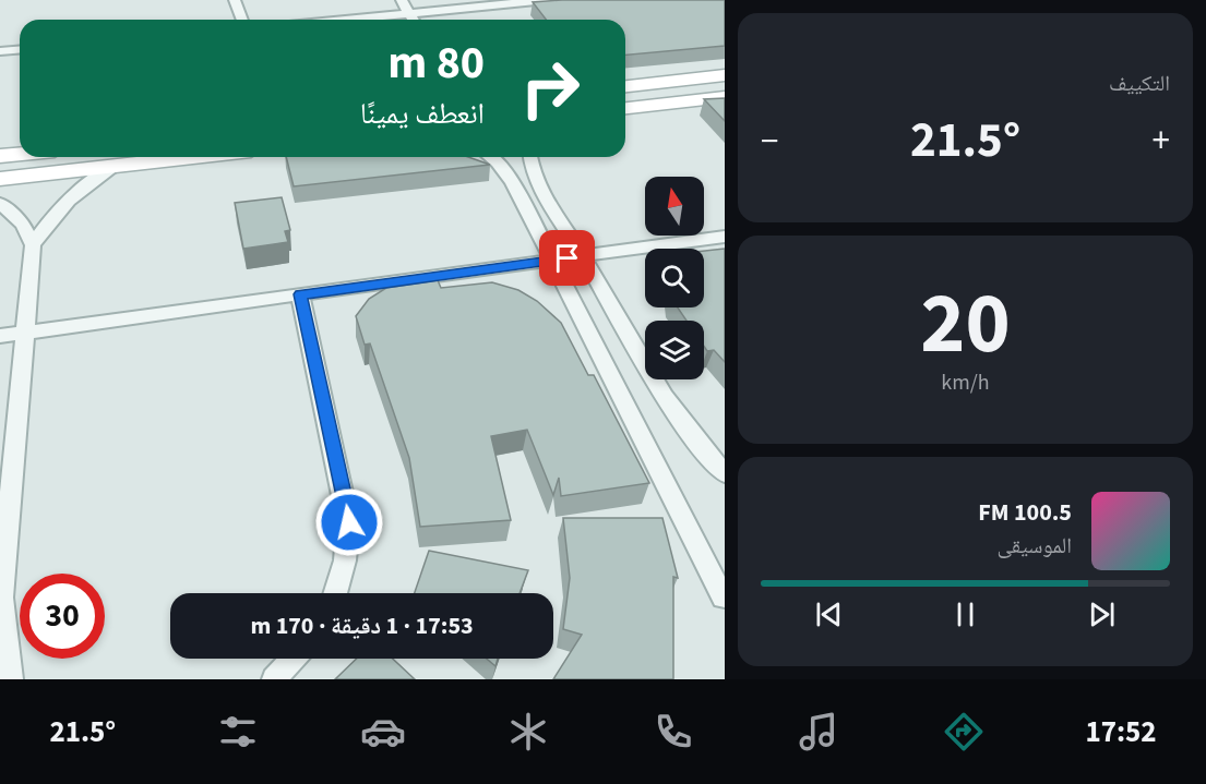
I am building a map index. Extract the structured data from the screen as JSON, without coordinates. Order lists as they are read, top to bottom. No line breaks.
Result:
{"north":"top","page":{"tile":["التكييف",["20","km/h"]],"turn":["80 m","انعطف يمينًا"],"heat":["−","21.5°","+"],"song":["100.5 FM","الموسيقى"],"limit":"30","trip":"17:53 · 1 دقيقة · 170 m","tabs":["17:52","21.5°"]}}
